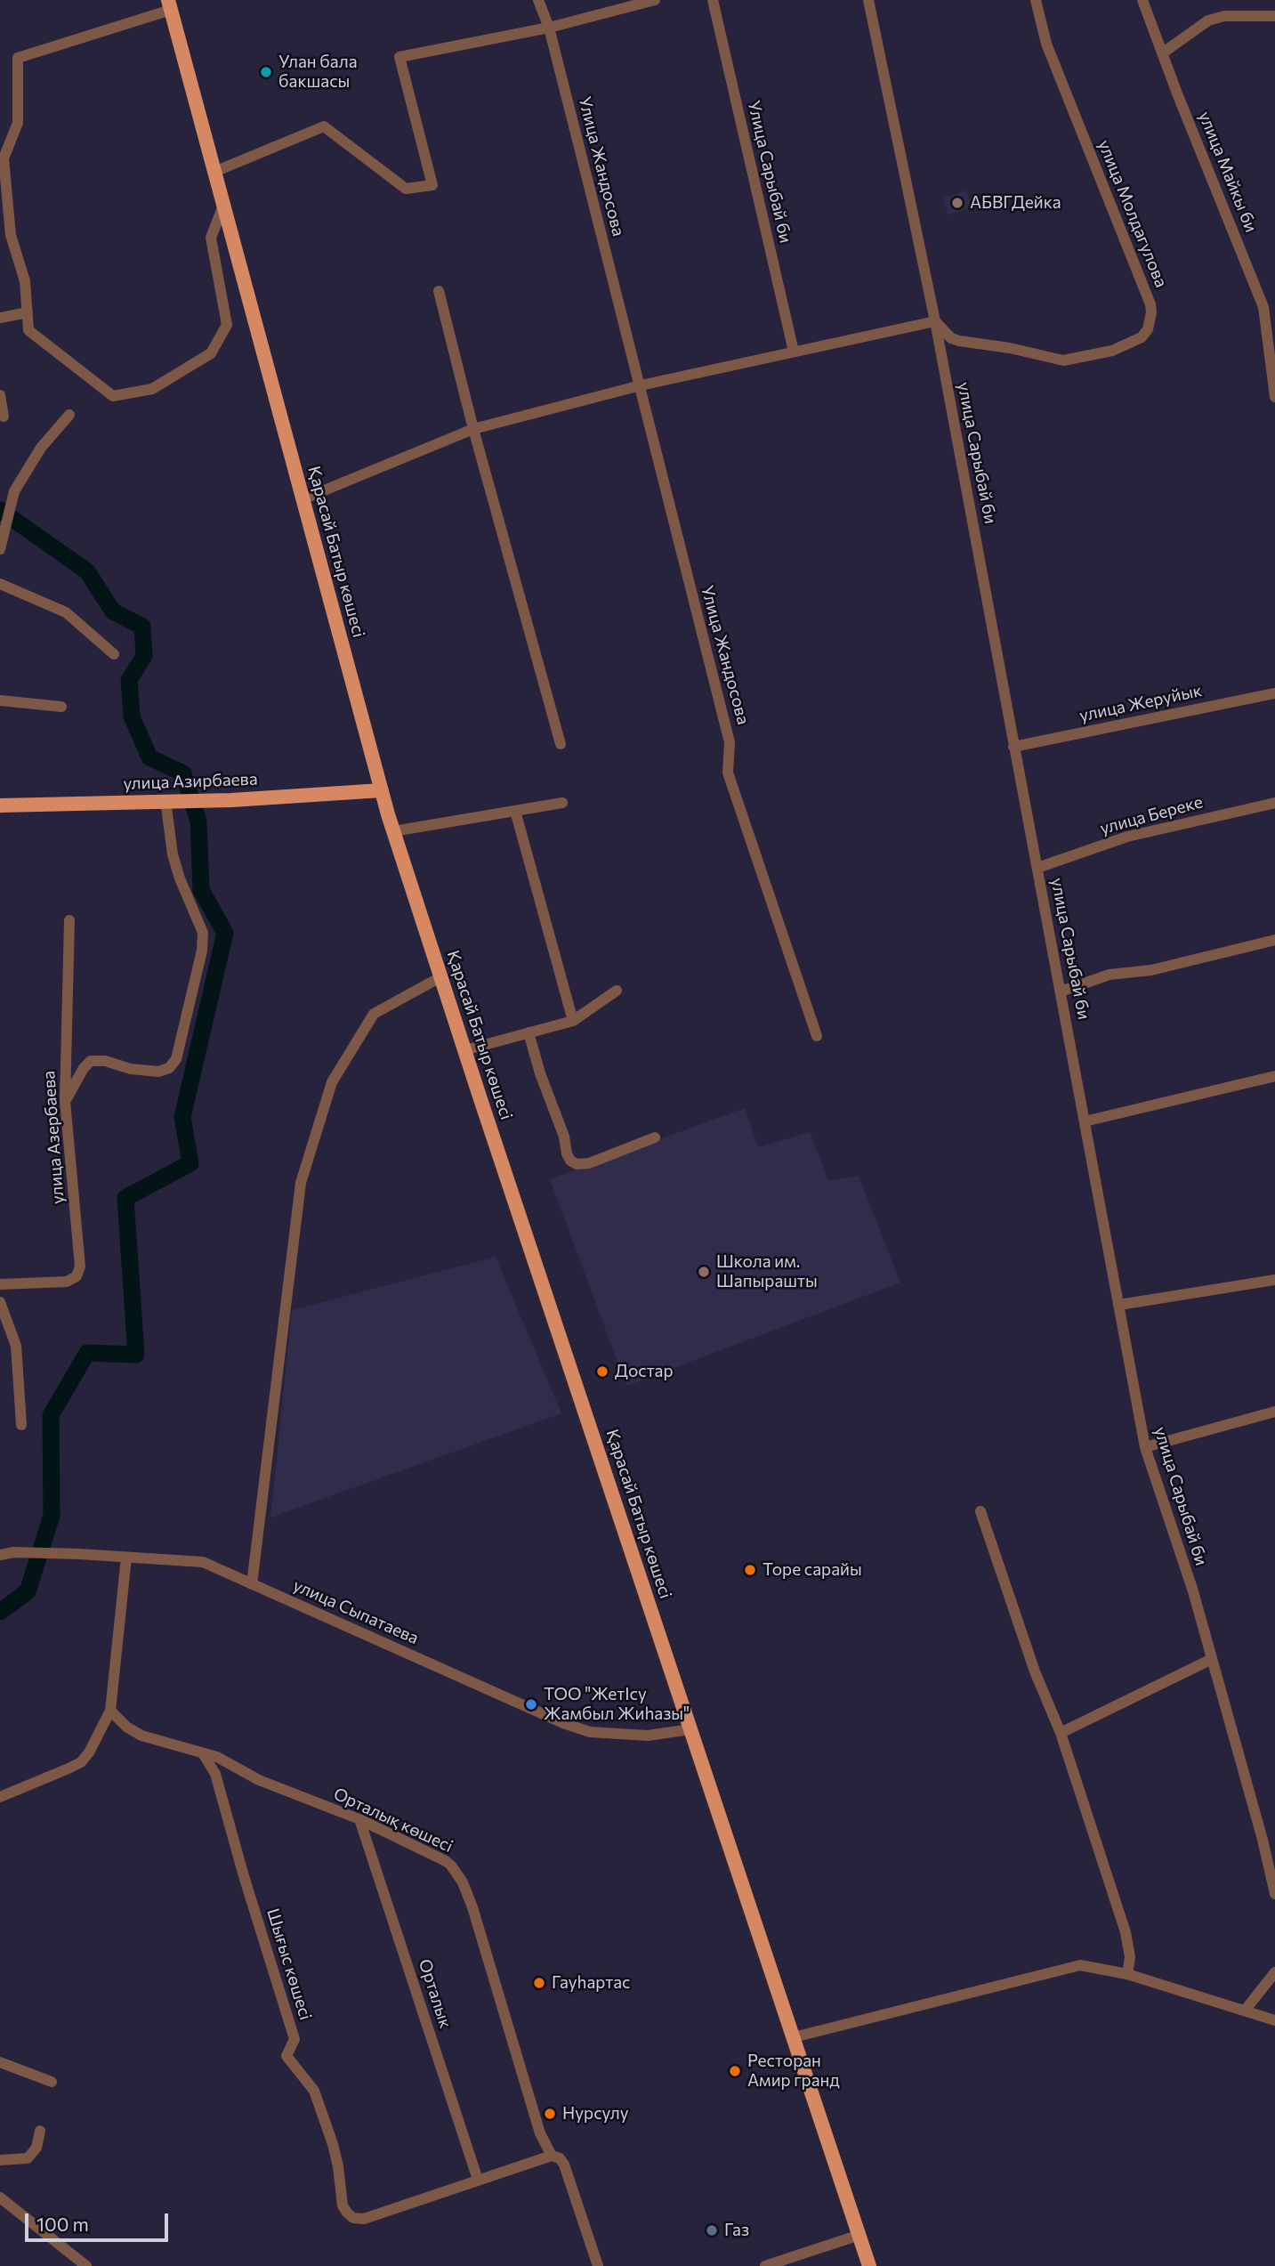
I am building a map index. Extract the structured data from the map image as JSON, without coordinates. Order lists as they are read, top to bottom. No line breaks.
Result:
{"streets":{"main road":["Қарасай Батыр көшесі","улица Азирбаева"],"street":["Улица Жандосова","Улица Сарыбай би","улица Майкы би","улица Молдагулова","улица Сарыбай би","улица Жеруйык","улица Береке","улица Азербаева","улица Сыпатаева","Орталық көшесі","Шығыс көшесі","Орталык"]},"crossings":[["улица Молдагулова","улица Сарыбай би"],["улица Сарыбай би","улица Жеруйык"],["улица Сарыбай би","улица Береке"],["Қарасай Батыр көшесі","улица Азирбаева"],["Қарасай Батыр көшесі","улица Сыпатаева"],["Орталық көшесі","Шығыс көшесі"],["Орталық көшесі","Орталык"],["Шығыс көшесі","Орталык"]],"places":["Улан бала бакшасы","АБВГДейка","Школа им. Шапырашты","Достар","Торе сарайы","ТОО \"ЖетIсу Жамбыл Жиhазы\"","Гауhартас","Ресторан Амир гранд","Нурсулу","Газ"],"scale_bar":"100 m"}
